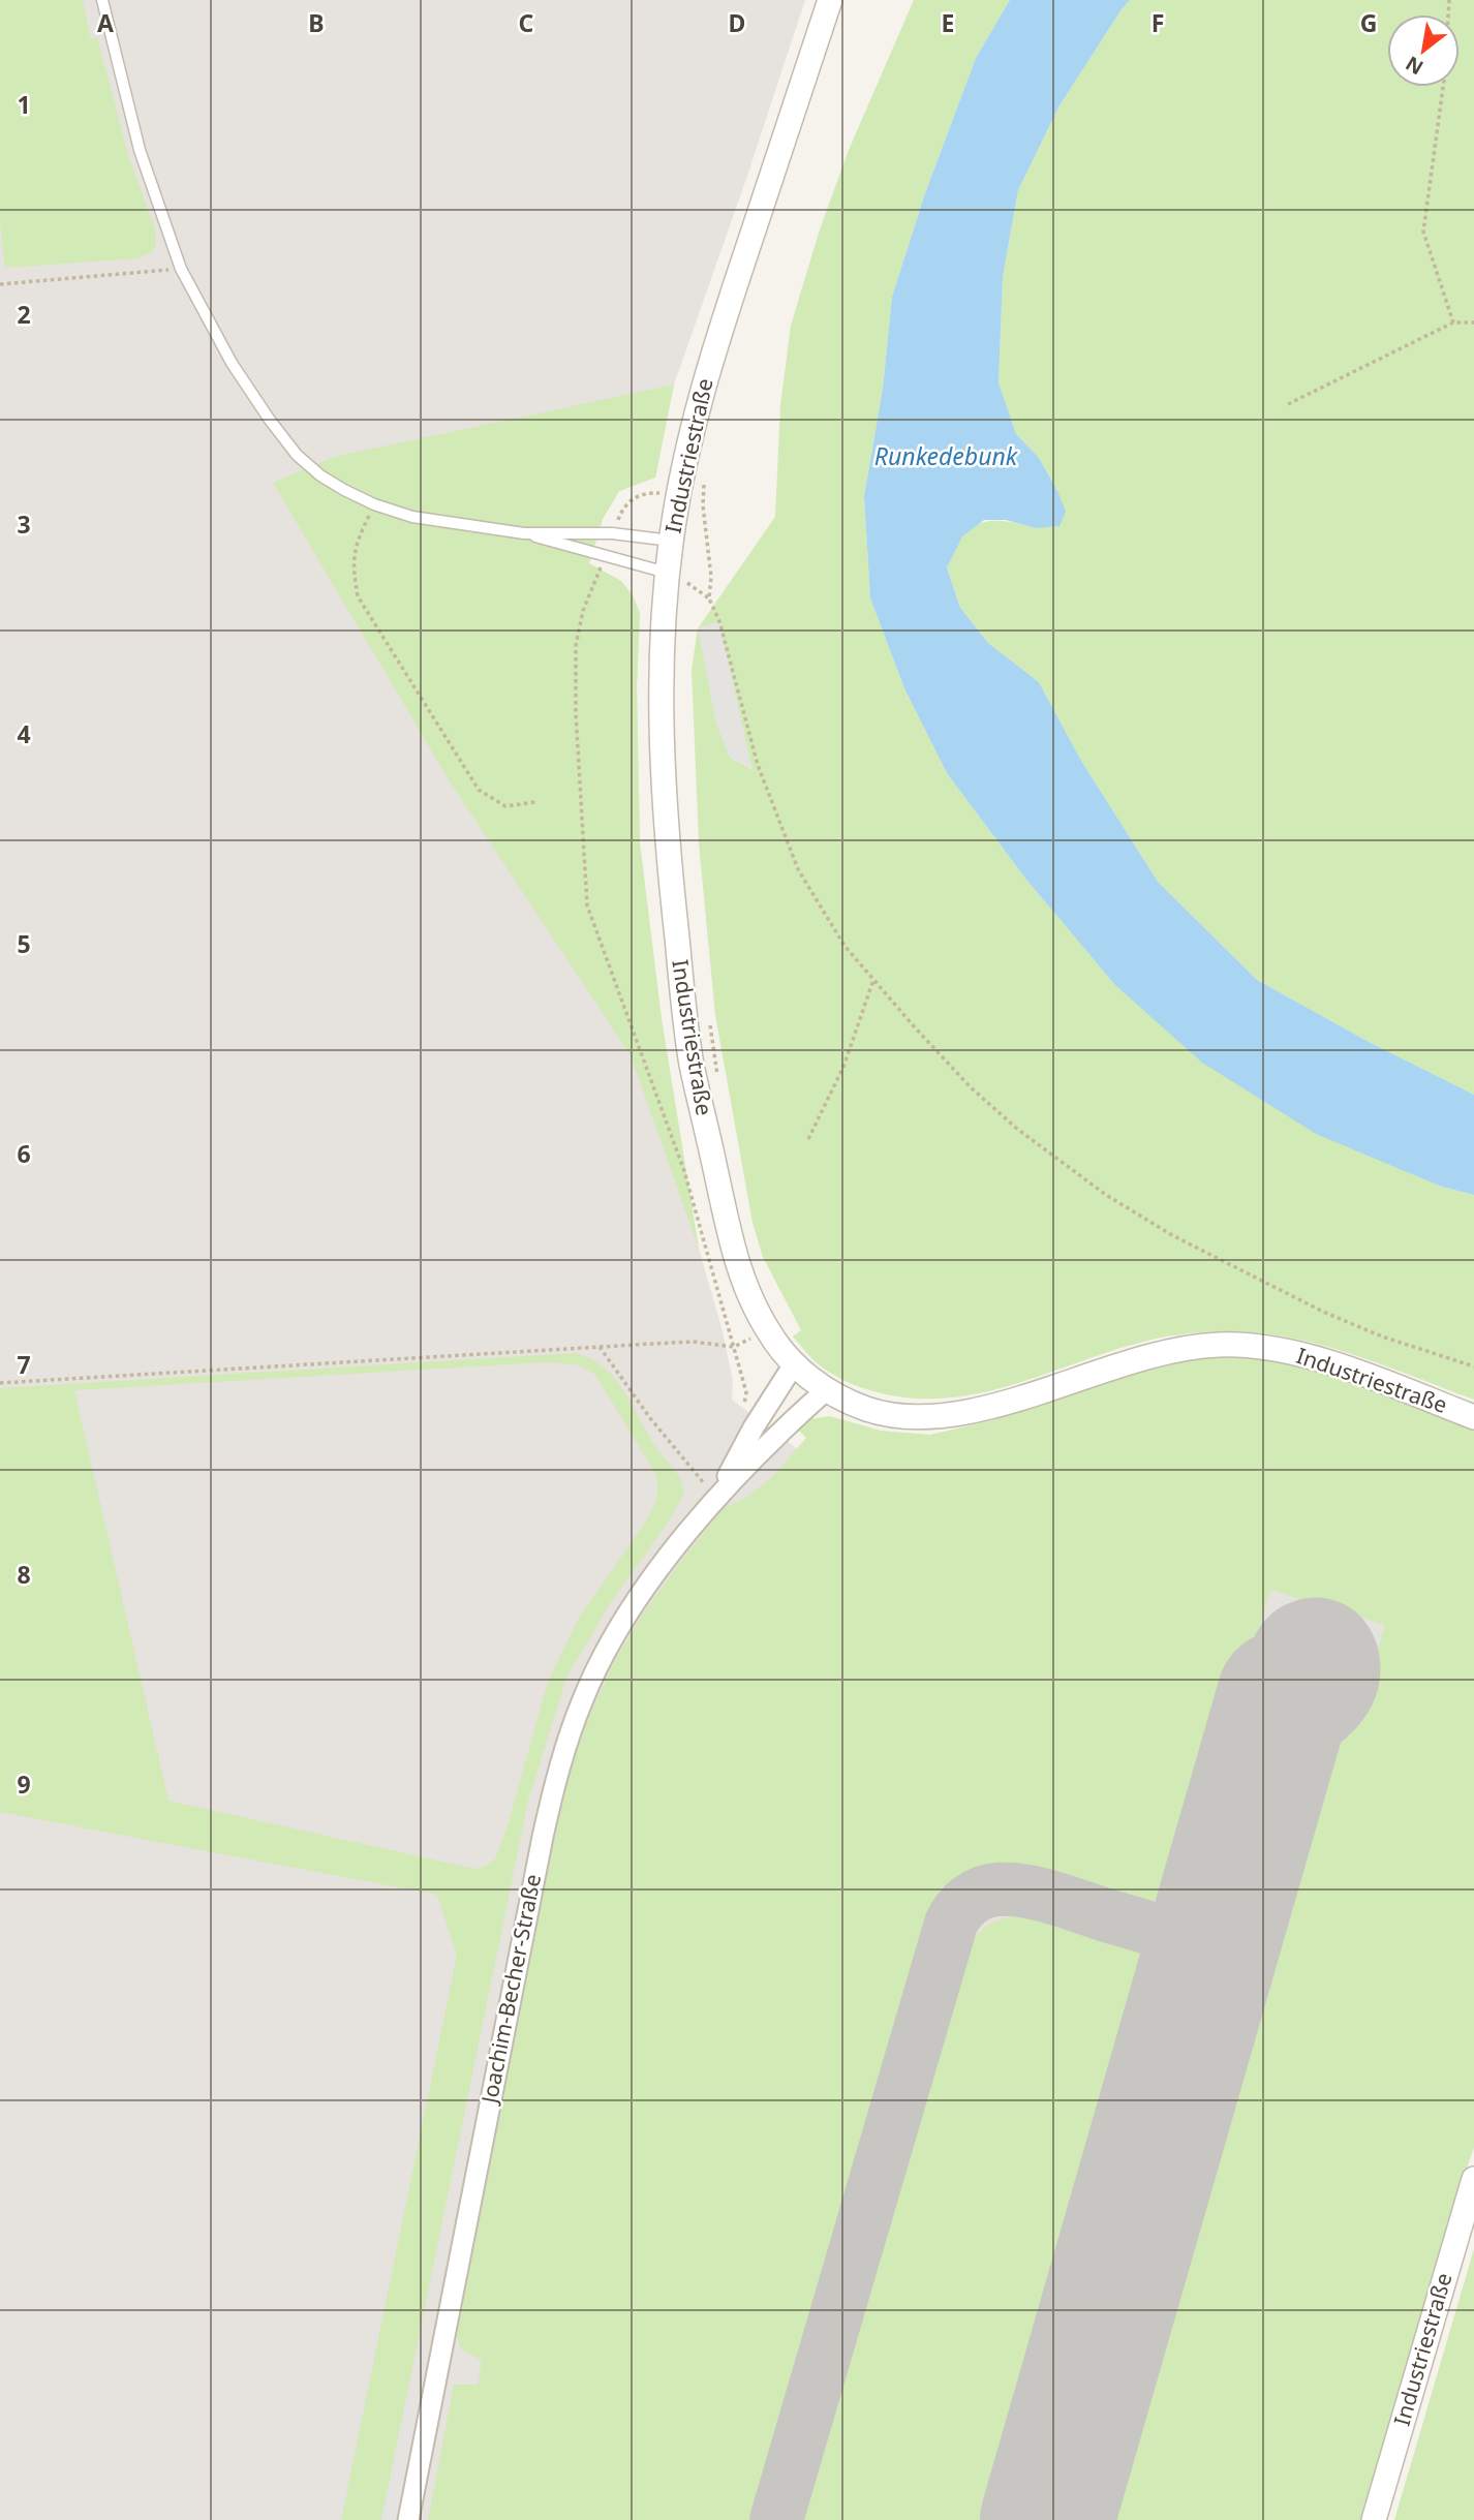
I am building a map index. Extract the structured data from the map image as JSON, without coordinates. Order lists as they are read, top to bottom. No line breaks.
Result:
{"streets":{"street":["Industriestraße","Joachim-Becher-Straße"]},"crossings":[["Industriestraße","Joachim-Becher-Straße"]],"water":["Runkedebunk"],"north":"bottom left","grid":{"columns":["A","B","C","D","E","F","G"],"rows":["1","2","3","4","5","6","7","8","9"]}}
